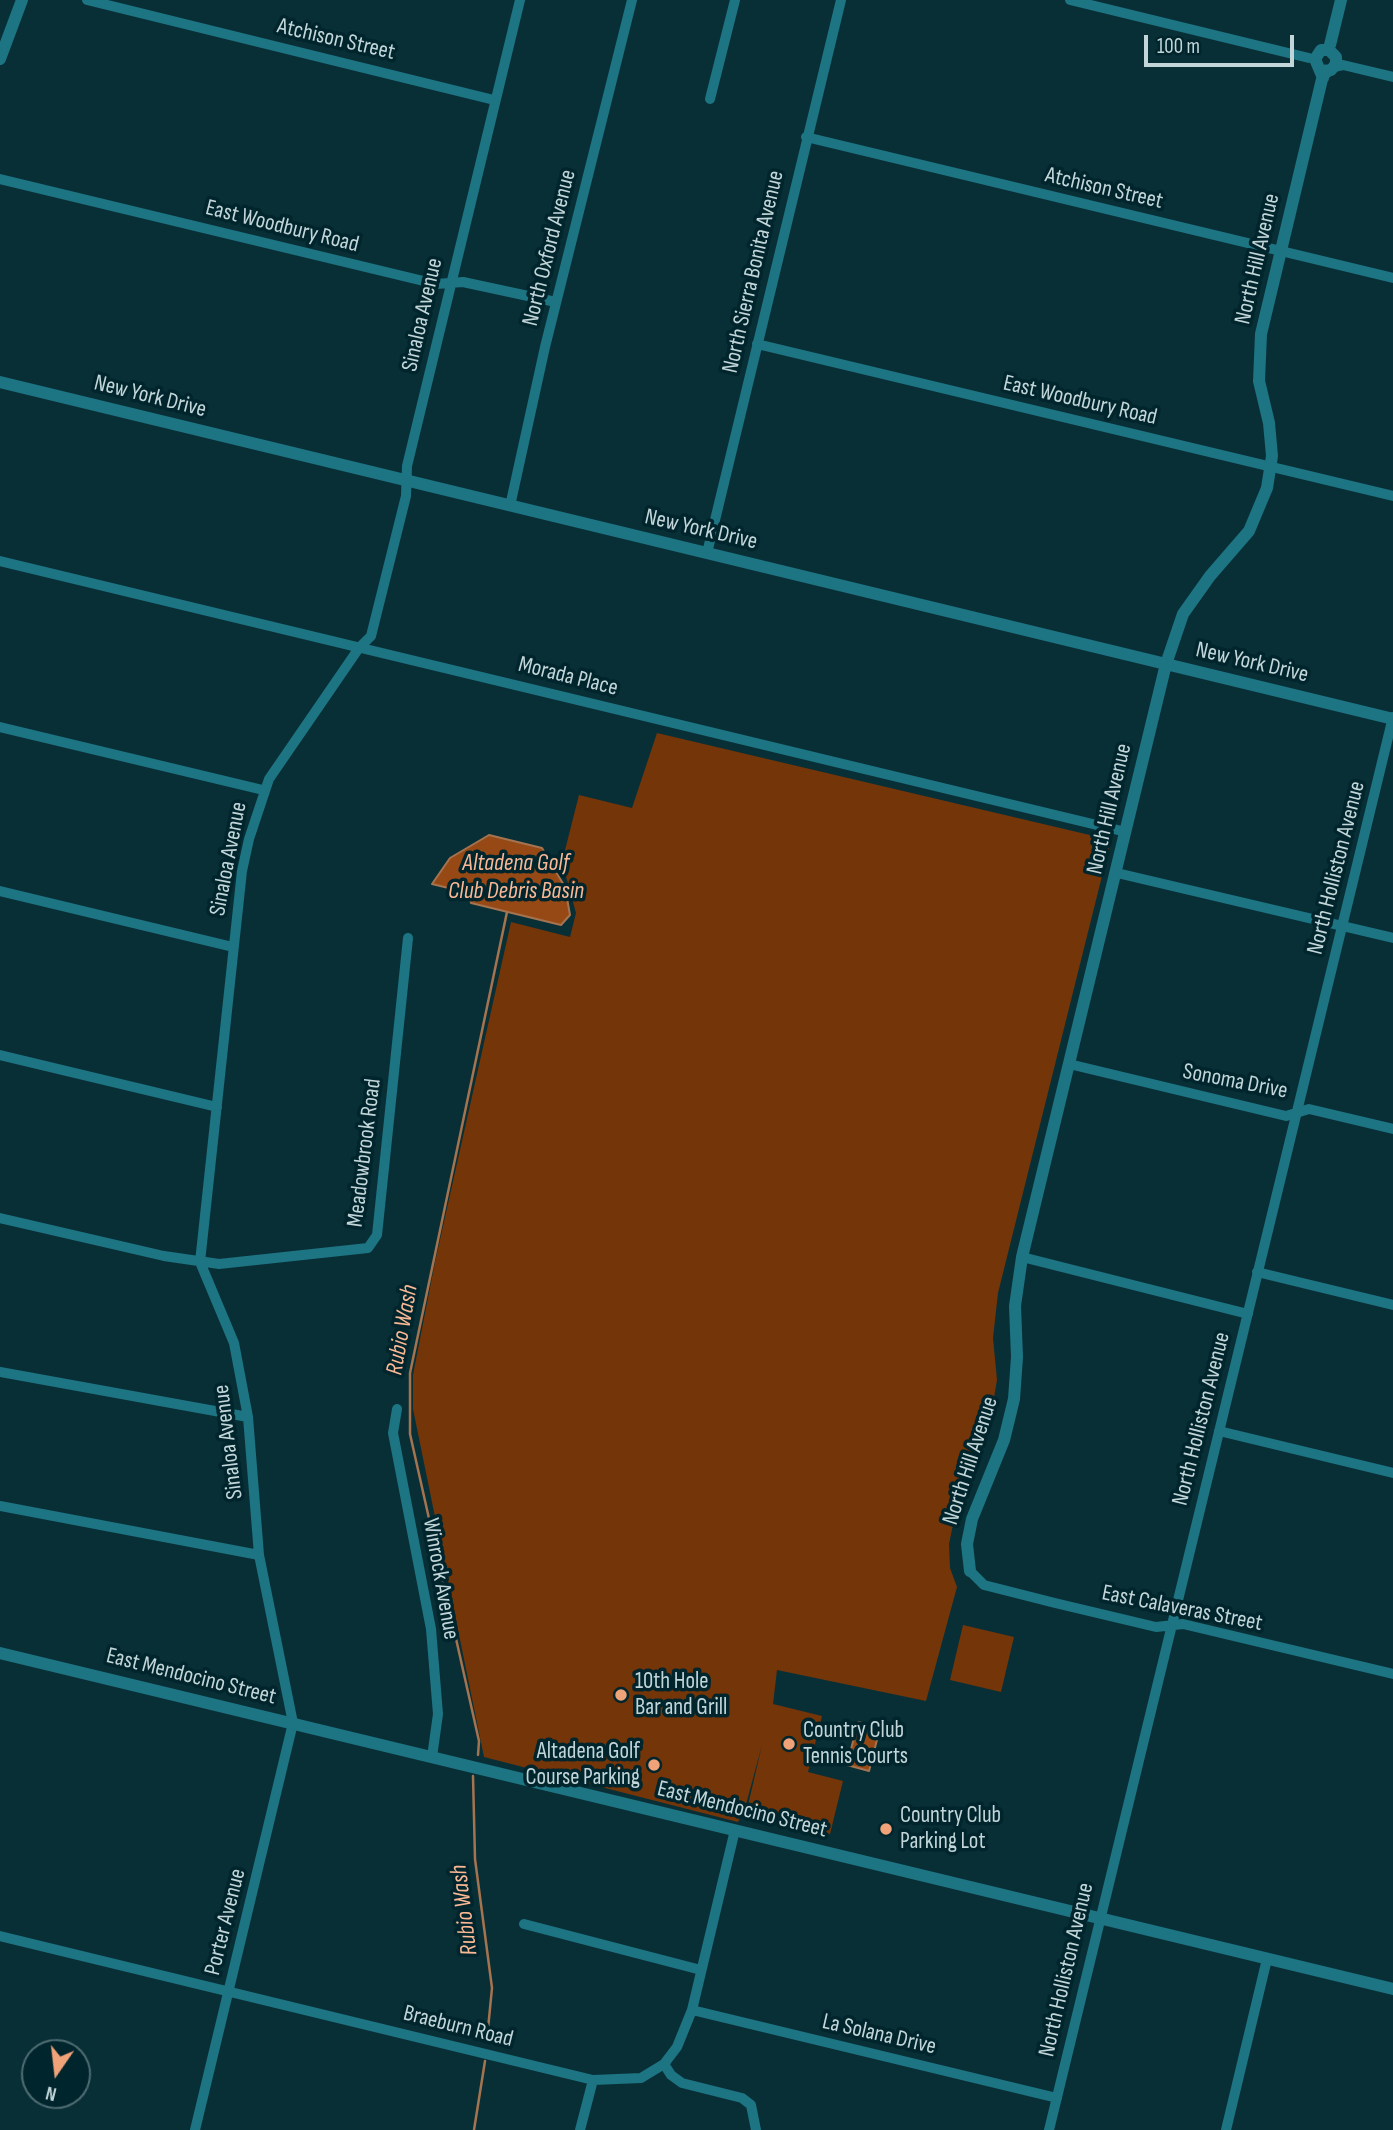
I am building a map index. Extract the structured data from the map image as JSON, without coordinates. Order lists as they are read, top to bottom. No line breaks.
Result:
{"streets":{"street":["Atchison Street","East Woodbury Road","North Oxford Avenue","North Hill Avenue","North Sierra Bonita Avenue","Sinaloa Avenue","New York Drive","Morada Place","North Holliston Avenue","Sonoma Drive","Meadowbrook Road","Winrock Avenue","East Calaveras Street","East Mendocino Street","Porter Avenue","Braeburn Road","La Solana Drive"]},"crossings":[["Atchison Street","North Hill Avenue"],["Atchison Street","North Sierra Bonita Avenue"],["Atchison Street","Sinaloa Avenue"],["East Woodbury Road","North Oxford Avenue"],["East Woodbury Road","North Hill Avenue"],["East Woodbury Road","North Sierra Bonita Avenue"],["East Woodbury Road","Sinaloa Avenue"],["North Oxford Avenue","New York Drive"],["North Hill Avenue","New York Drive"],["North Hill Avenue","Morada Place"],["North Hill Avenue","Sonoma Drive"],["North Hill Avenue","East Calaveras Street"],["North Sierra Bonita Avenue","New York Drive"],["Sinaloa Avenue","New York Drive"],["Sinaloa Avenue","Morada Place"],["Sinaloa Avenue","Meadowbrook Road"],["Sinaloa Avenue","East Mendocino Street"],["Sinaloa Avenue","Porter Avenue"],["New York Drive","North Holliston Avenue"],["North Holliston Avenue","Sonoma Drive"],["North Holliston Avenue","East Calaveras Street"],["North Holliston Avenue","East Mendocino Street"],["North Holliston Avenue","La Solana Drive"],["Winrock Avenue","East Mendocino Street"],["East Mendocino Street","Porter Avenue"],["Porter Avenue","Braeburn Road"]],"water":["Altadena Golf Club Debris Basin","Rubio Wash"],"places":["10th Hole Bar and Grill","Country Club Tennis Courts","Altadena Golf Course Parking","Country Club Parking Lot"],"scale_bar":"100 m","north":"bottom"}
